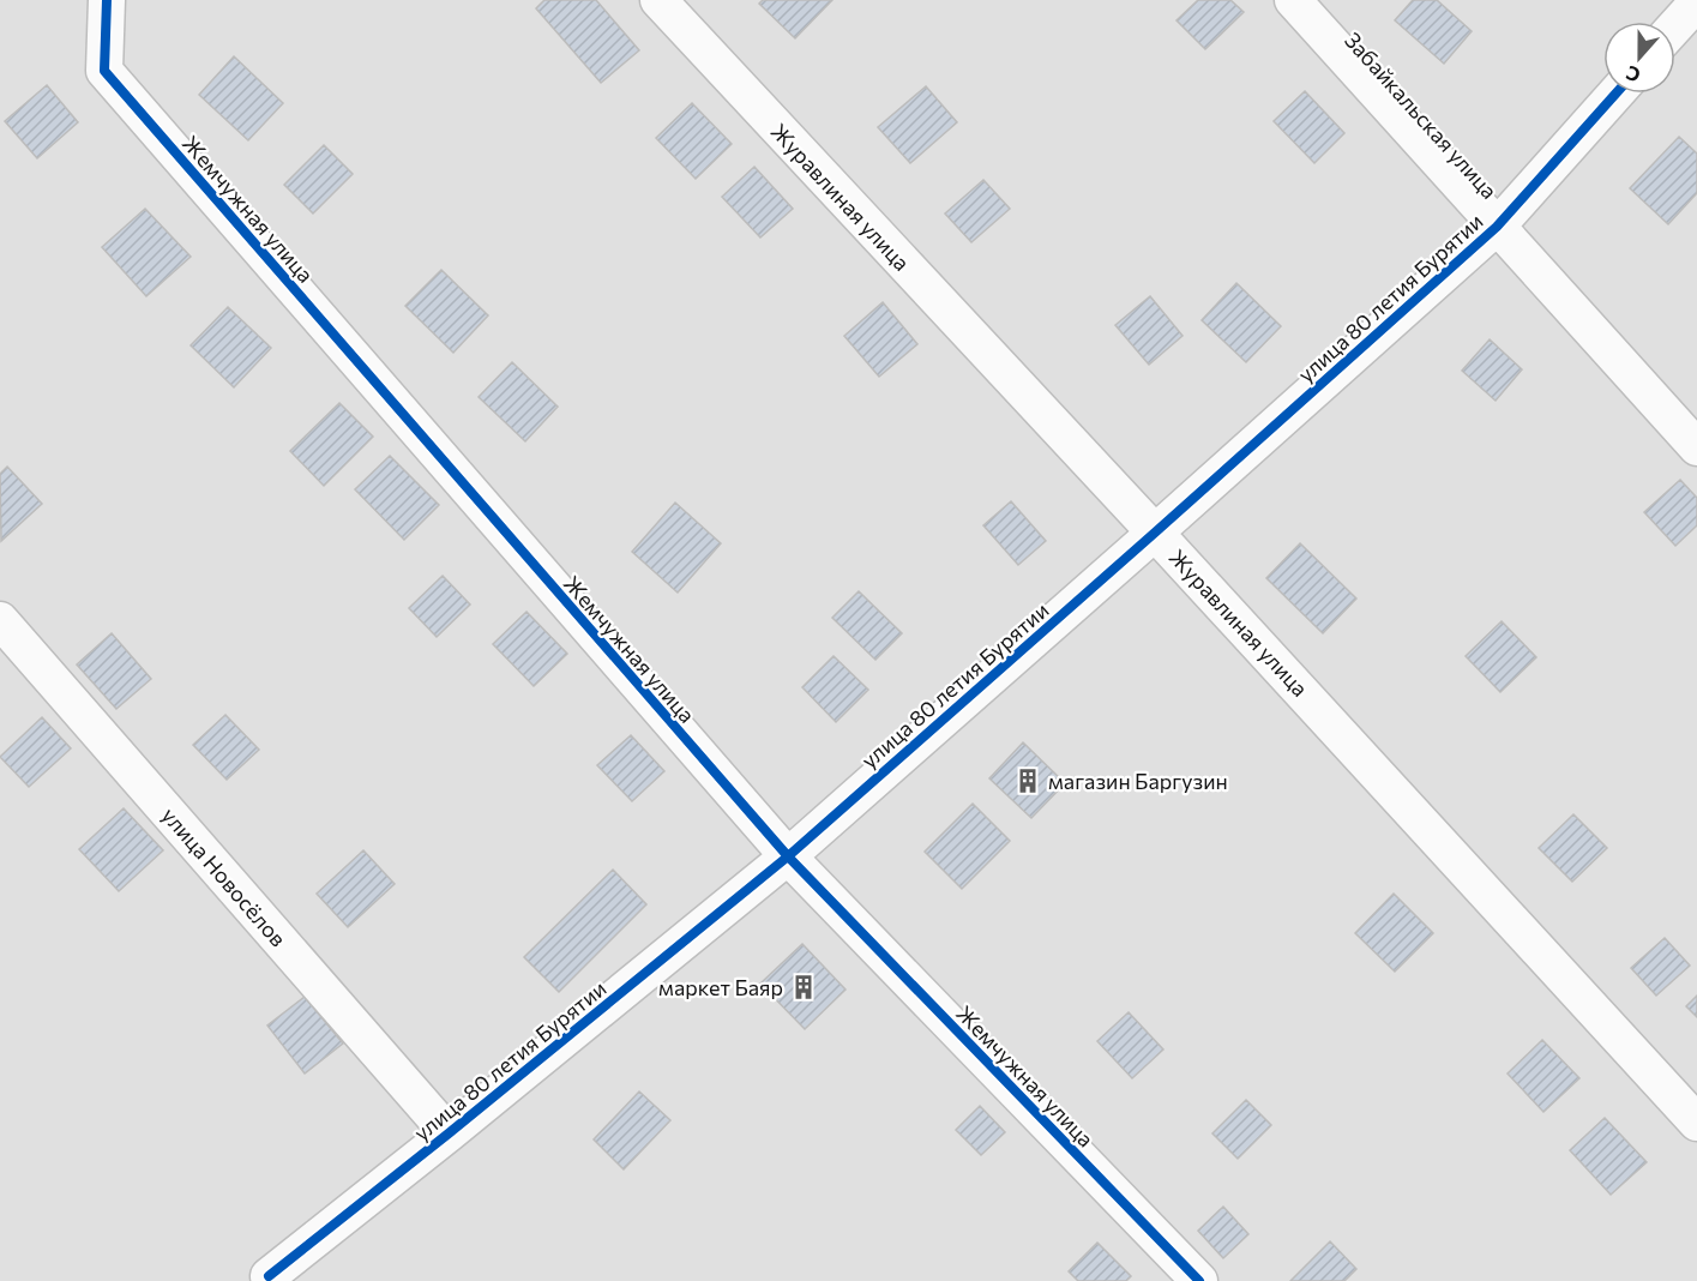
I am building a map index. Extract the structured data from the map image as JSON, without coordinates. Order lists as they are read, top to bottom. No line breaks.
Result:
{"streets":{"street":["Забайкальская улица","Журавлиная улица","Жемчужная улица","улица 80 летия Бурятии","улица Новосёлов"]},"crossings":[["Забайкальская улица","улица 80 летия Бурятии"],["Журавлиная улица","улица 80 летия Бурятии"],["Жемчужная улица","улица 80 летия Бурятии"],["улица 80 летия Бурятии","улица Новосёлов"]],"places":{"building":["магазин Баргузин","маркет Баяр"]},"north":"bottom"}
